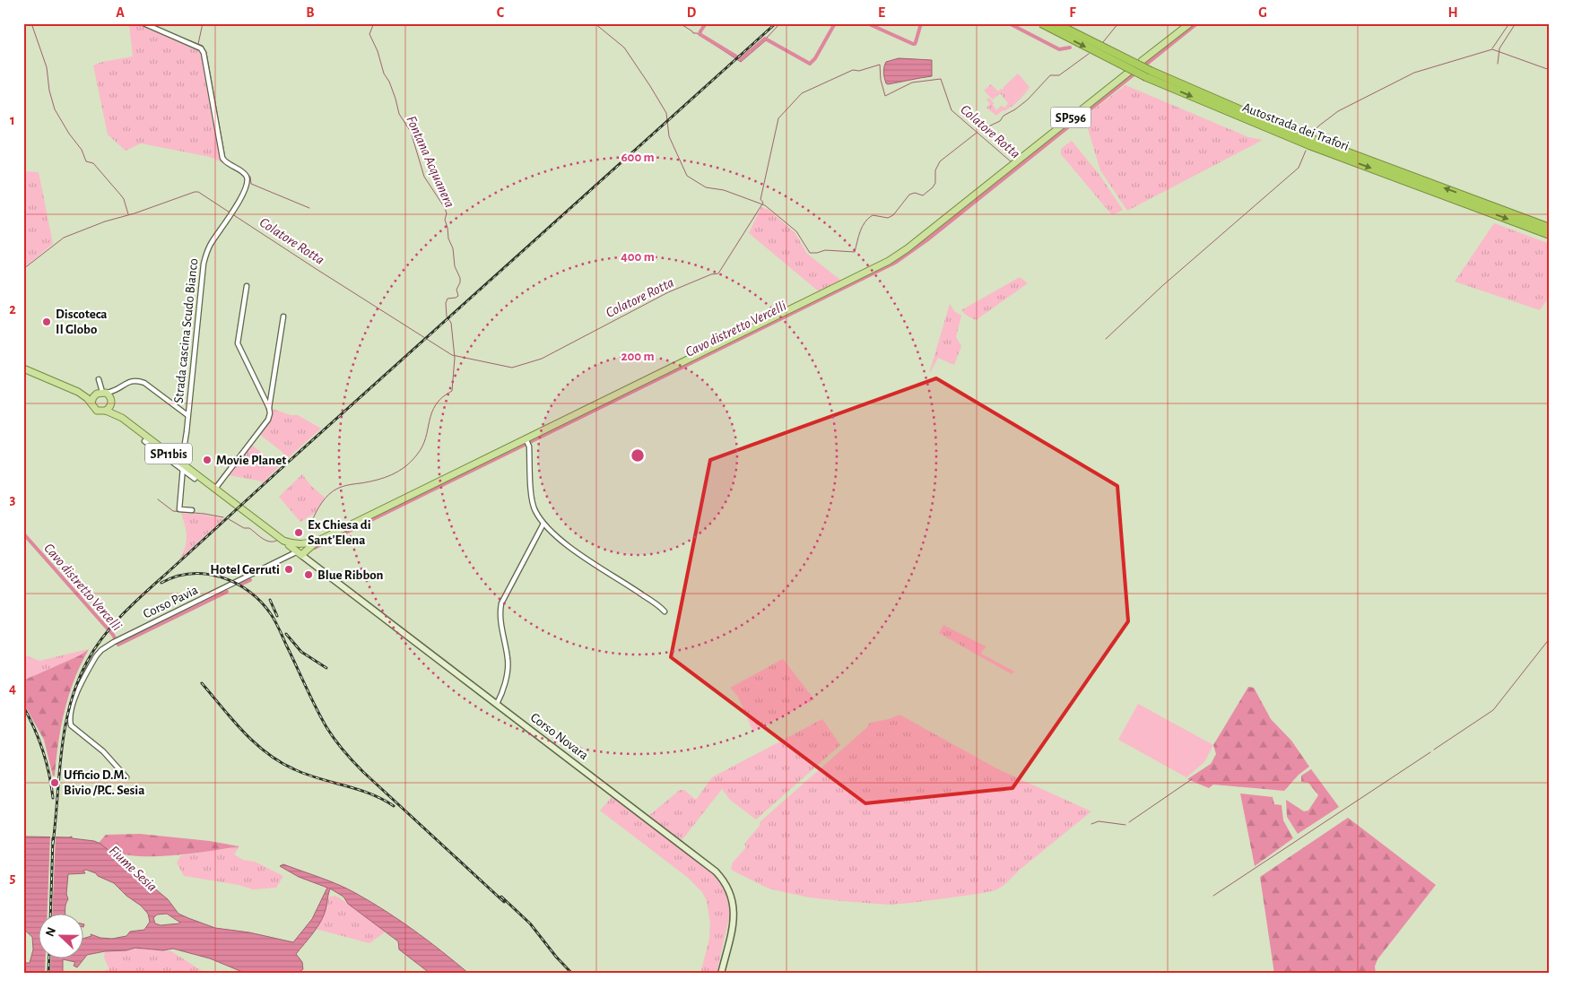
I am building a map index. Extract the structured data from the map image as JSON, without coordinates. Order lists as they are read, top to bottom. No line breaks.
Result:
{"streets":{"highway":["Autostrada dei Trafori"],"main road":["SP596","SP11bis","Corso Novara"],"street":["Strada cascina Scudo Bianco","Corso Pavia"]},"crossings":[["Strada cascina Scudo Bianco","SP11bis"],["SP11bis","Corso Novara"],["Corso Pavia","Corso Novara"]],"water":["Colatore Rotta","Fontana Acquanera","Cavo distretto Vercelli","Fiume Sesia"],"places":["Discoteca Il Globo","Movie Planet","Ex Chiesa di Sant'Elena","Hotel Cerruti","Blue Ribbon","Ufficio D.M. Bivio /P.C. Sesia"],"north":"left","grid":{"columns":["A","B","C","D","E","F","G","H"],"rows":["1","2","3","4","5"]},"rings":["600 m","400 m","200 m"]}
